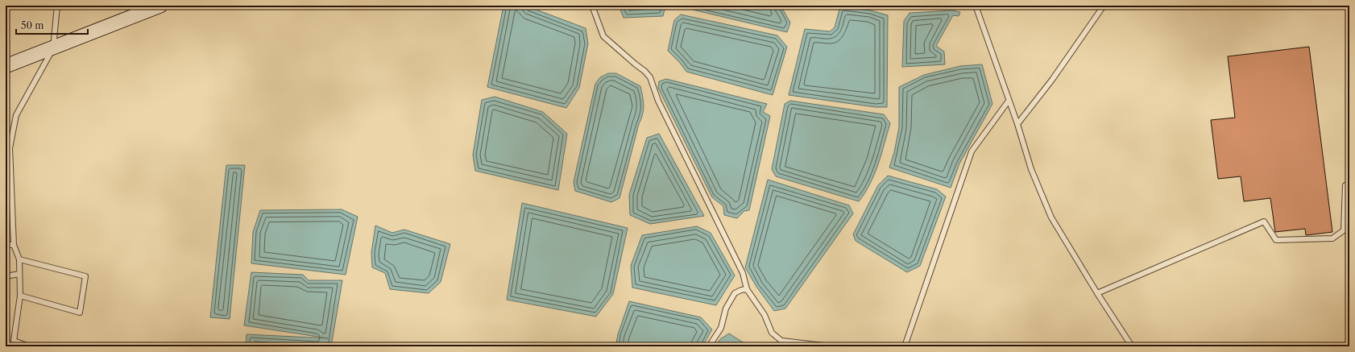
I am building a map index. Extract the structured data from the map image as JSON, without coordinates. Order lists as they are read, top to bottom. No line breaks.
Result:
{"scale_bar":"50 m"}
